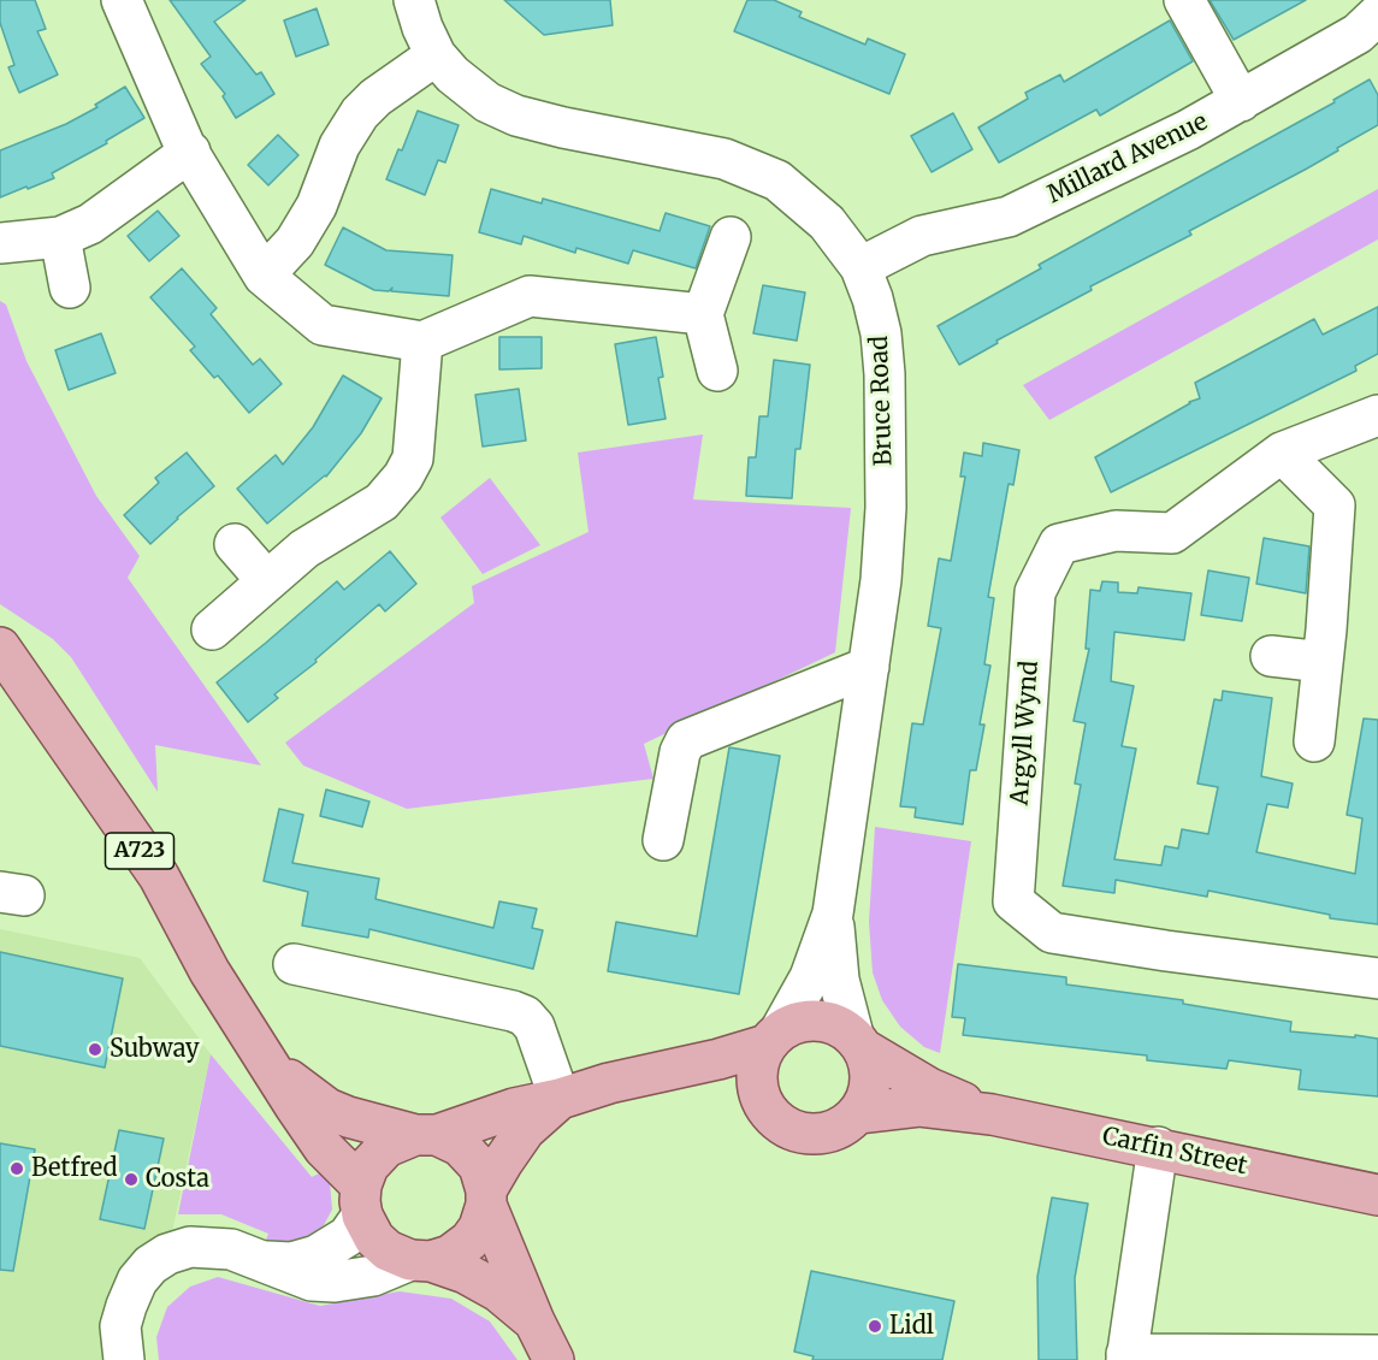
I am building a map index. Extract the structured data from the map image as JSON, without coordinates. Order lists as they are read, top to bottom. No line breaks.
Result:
{"streets":{"main road":["A723","Carfin Street"],"street":["Millard Avenue","Bruce Road","Argyll Wynd"]},"crossings":[["Millard Avenue","Bruce Road"],["Bruce Road","Carfin Street"]],"places":["Subway","Betfred","Costa","Lidl"]}
